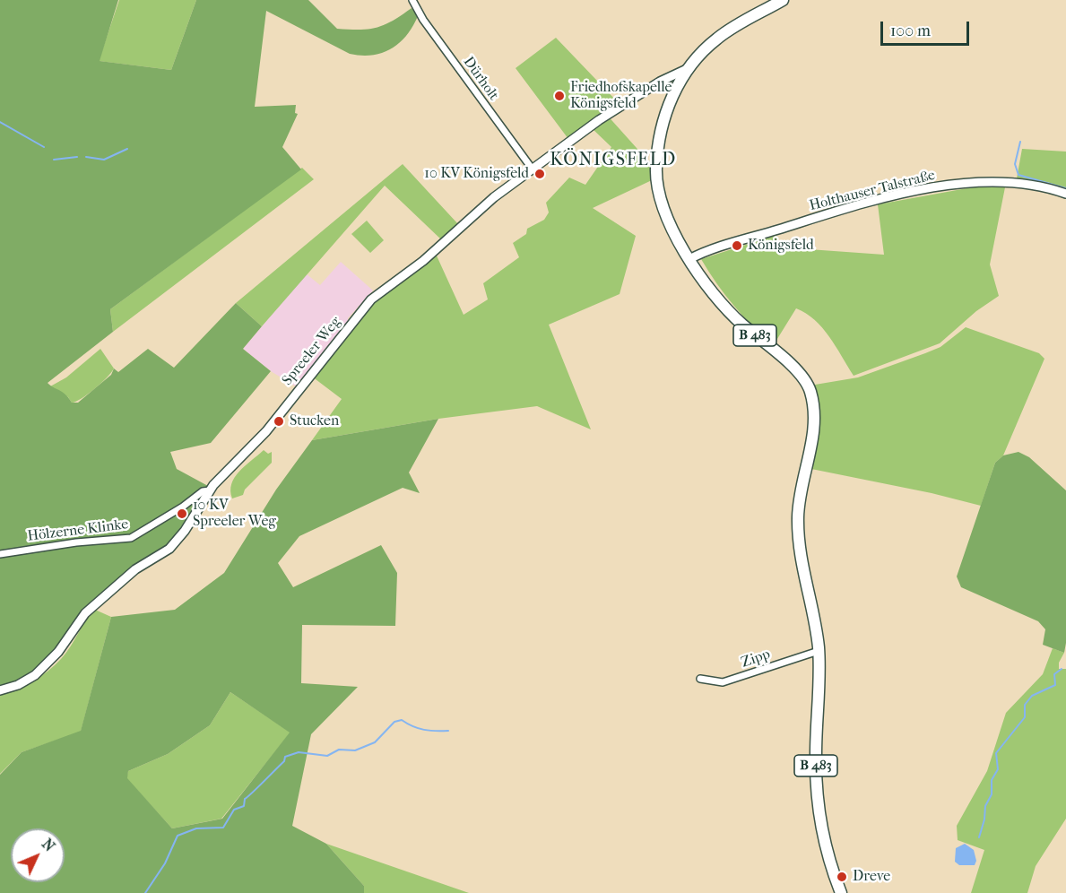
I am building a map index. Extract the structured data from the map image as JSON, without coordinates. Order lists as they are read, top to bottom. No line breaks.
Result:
{"streets":{"main road":["B 483"],"street":["Dürholt","Holthauser Talstraße","Spreeler Weg","Hölzerne Klinke","Zipp"]},"crossings":[["Dürholt","Spreeler Weg"],["Holthauser Talstraße","B 483"],["B 483","Spreeler Weg"],["B 483","Zipp"],["Spreeler Weg","Hölzerne Klinke"]],"districts":["KÖNIGSFELD"],"places":["Friedhofskapelle Königsfeld","10 KV Königsfeld","Königsfeld","Stucken","10 KV Spreeler Weg","Dreve"],"scale_bar":"100 m","north":"top right"}
